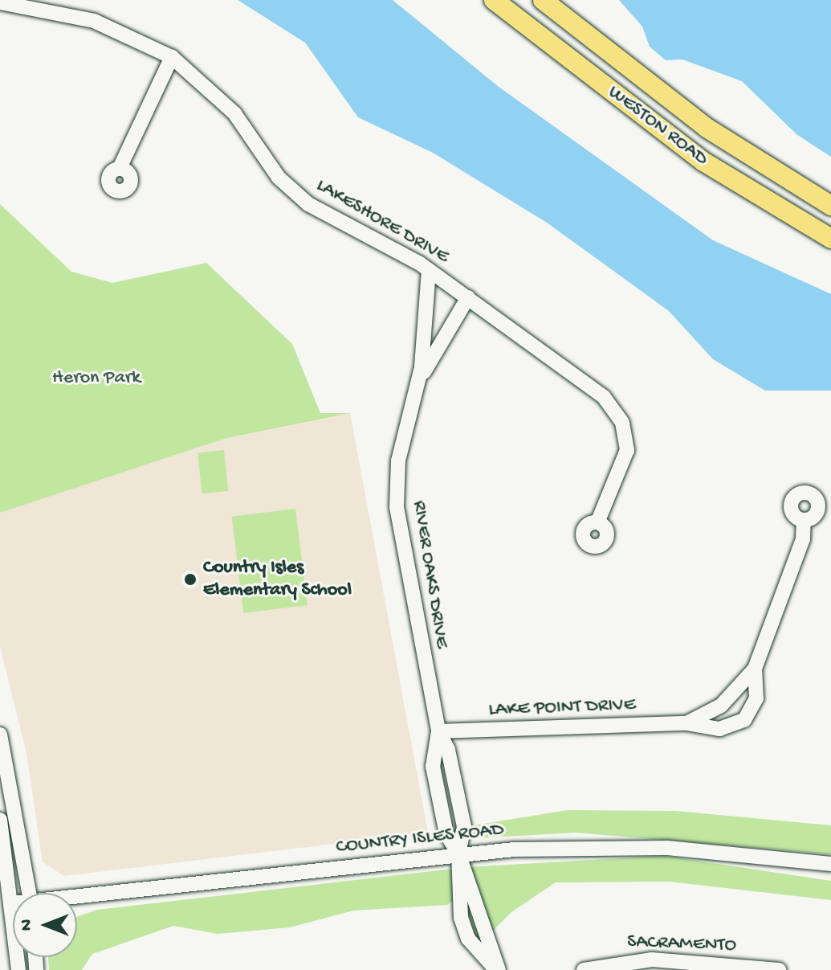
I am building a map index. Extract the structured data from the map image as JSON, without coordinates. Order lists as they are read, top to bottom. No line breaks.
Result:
{"streets":{"main road":["WESTON ROAD"],"street":["LAKESHORE DRIVE","RIVER OAKS DRIVE","LAKE POINT DRIVE","COUNTRY ISLES ROAD","SACRAMENTO"]},"crossings":[["LAKESHORE DRIVE","RIVER OAKS DRIVE"],["RIVER OAKS DRIVE","LAKE POINT DRIVE"],["RIVER OAKS DRIVE","COUNTRY ISLES ROAD"]],"parks":["Heron Park"],"places":["Country Isles Elementary School"],"north":"left"}
